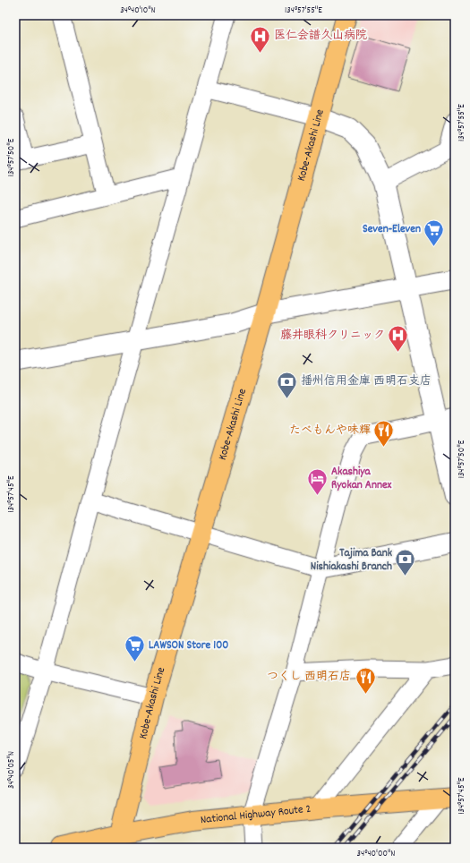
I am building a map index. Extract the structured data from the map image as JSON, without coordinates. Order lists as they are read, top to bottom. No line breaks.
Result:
{"streets":{"main road":["Kobe-Akashi Line","National Highway Route 2"]},"crossings":[["Kobe-Akashi Line","National Highway Route 2"]],"places":{"hospital":["医仁会譜久山病院","藤井眼科クリニック"],"supermarket":["Seven-Eleven","LAWSON Store 100"],"bank":["播州信用金庫 西明石支店","Tajima Bank Nishiakashi Branch"],"restaurant":["たべもんや味輝","つくし 西明石店"],"hotel":["Akashiya Ryokan Annex"]},"coordinates":["34°40'10\"N","134°57'55\"E","134°57'50\"E","134°57'45\"E","34°40'05\"N","34°40'00\"N"]}
